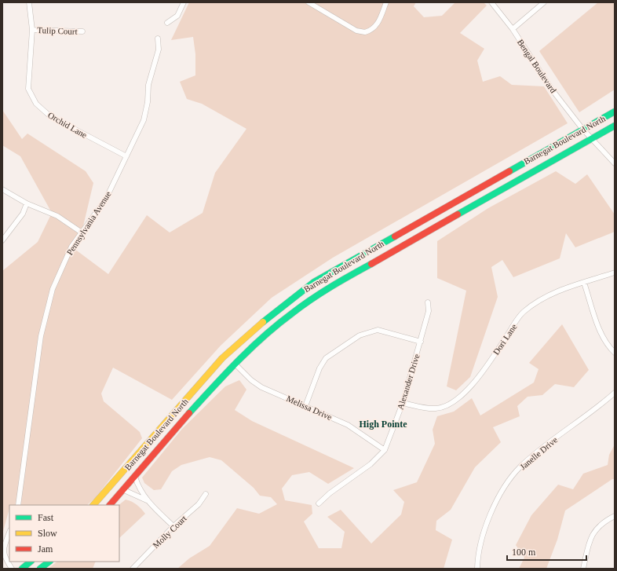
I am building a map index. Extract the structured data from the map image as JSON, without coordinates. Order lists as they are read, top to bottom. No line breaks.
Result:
{"streets":{"street":["Tulip Court","Bengal Boulevard","Orchid Lane","Barnegat Boulevard North","Pennsylvania Avenue","Dori Lane","Alexander Drive","Melissa Drive","Janelle Drive","Molly Court"]},"crossings":[["Tulip Court","Orchid Lane"],["Bengal Boulevard","Barnegat Boulevard North"],["Orchid Lane","Pennsylvania Avenue"],["Barnegat Boulevard North","Melissa Drive"],["Dori Lane","Alexander Drive"],["Alexander Drive","Melissa Drive"]],"districts":["High Pointe"],"legend":["Fast","Slow","Jam"],"scale_bar":"100 m"}
